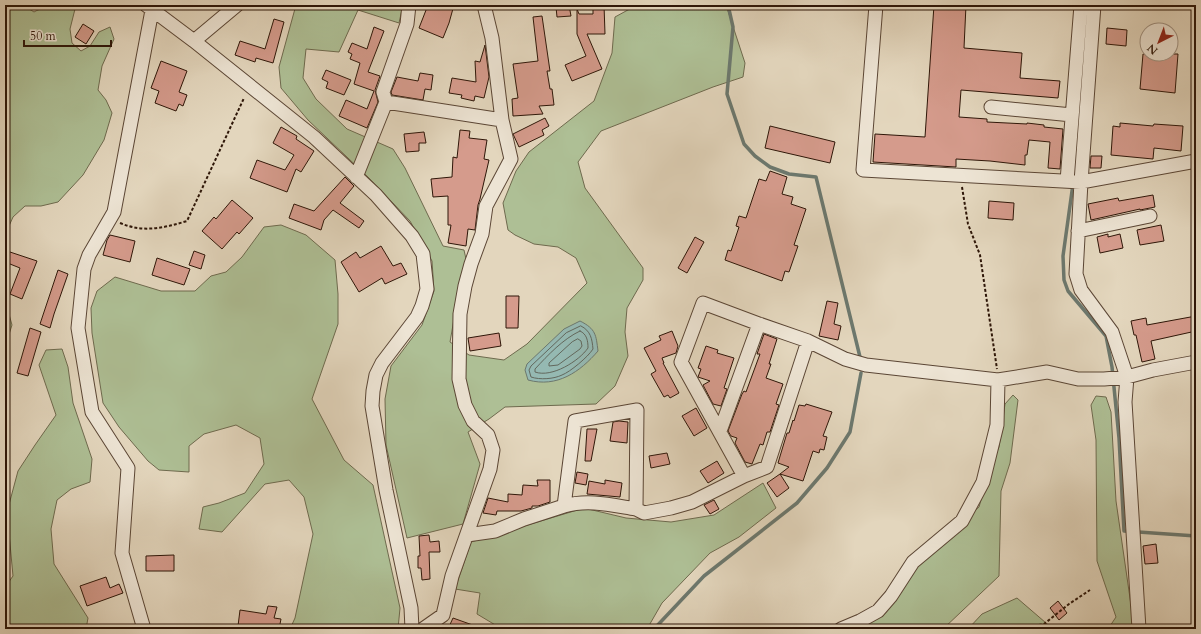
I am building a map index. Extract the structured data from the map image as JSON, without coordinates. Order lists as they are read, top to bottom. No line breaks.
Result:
{"scale_bar":"50 m","north":"bottom left"}
